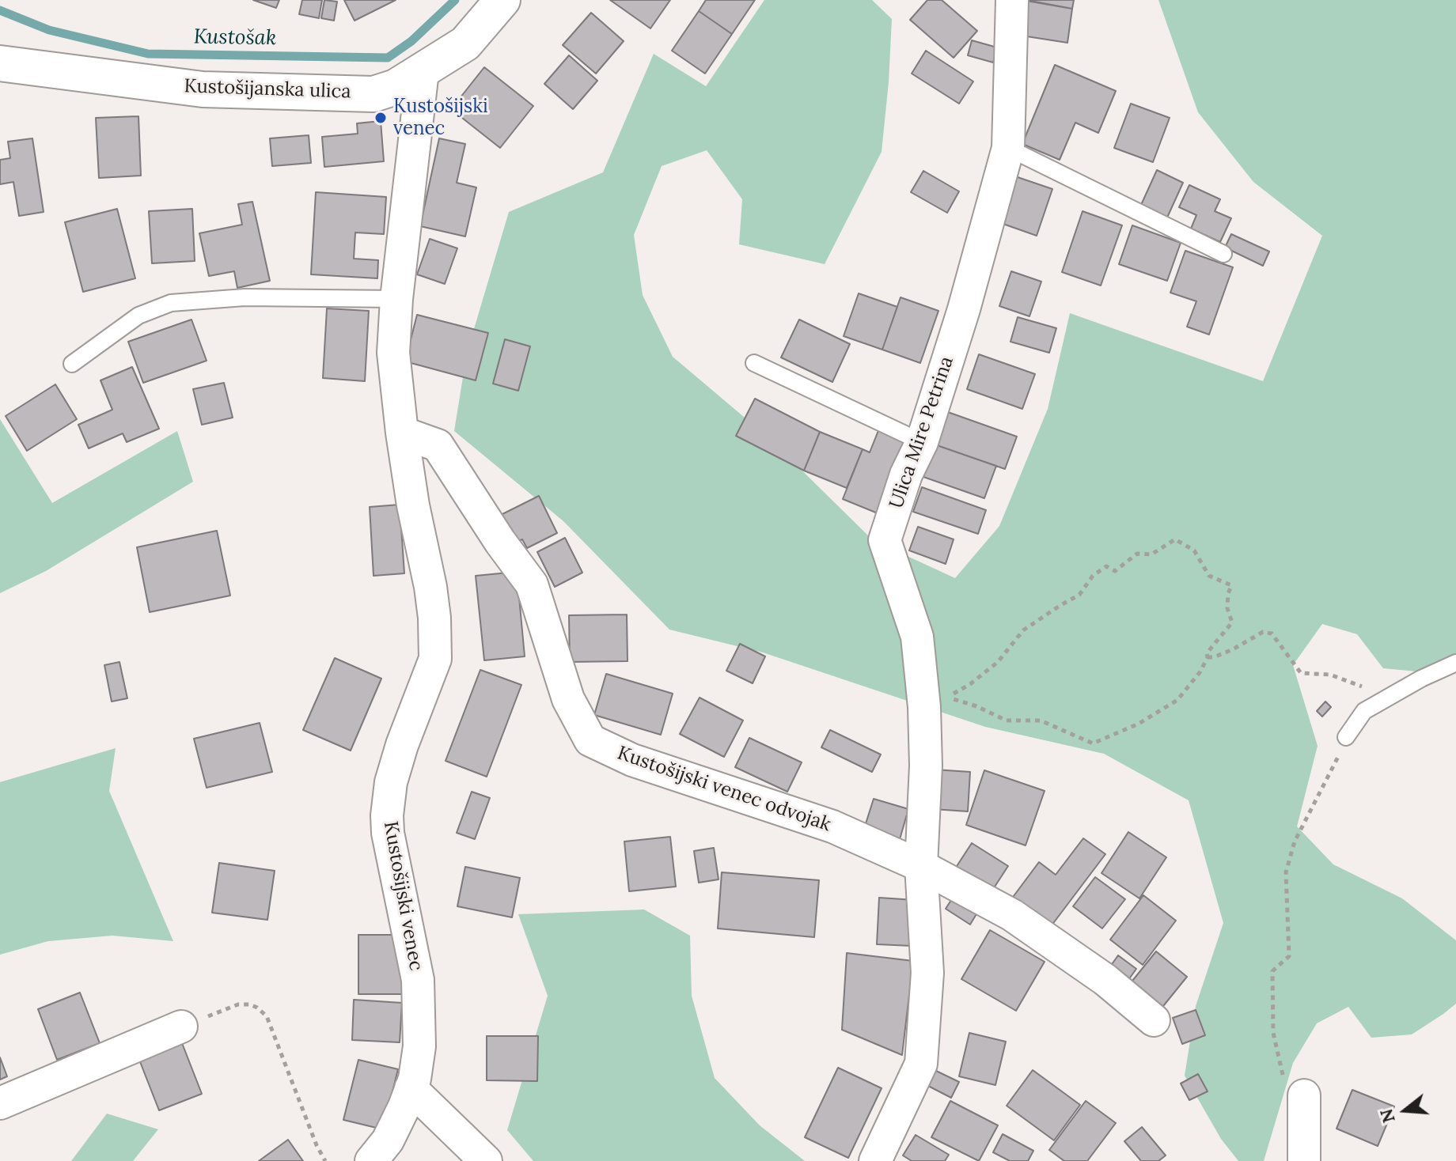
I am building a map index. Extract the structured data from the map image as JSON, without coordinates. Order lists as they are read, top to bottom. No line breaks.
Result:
{"streets":{"street":["Kustošijanska ulica","Ulica Mire Petrina","Kustošijski venec odvojak","Kustošijski venec"]},"crossings":[["Kustošijanska ulica","Kustošijski venec"],["Ulica Mire Petrina","Kustošijski venec odvojak"],["Kustošijski venec odvojak","Kustošijski venec"]],"water":["Kustošak"],"places":["Kustošijski venec"],"north":"left"}
